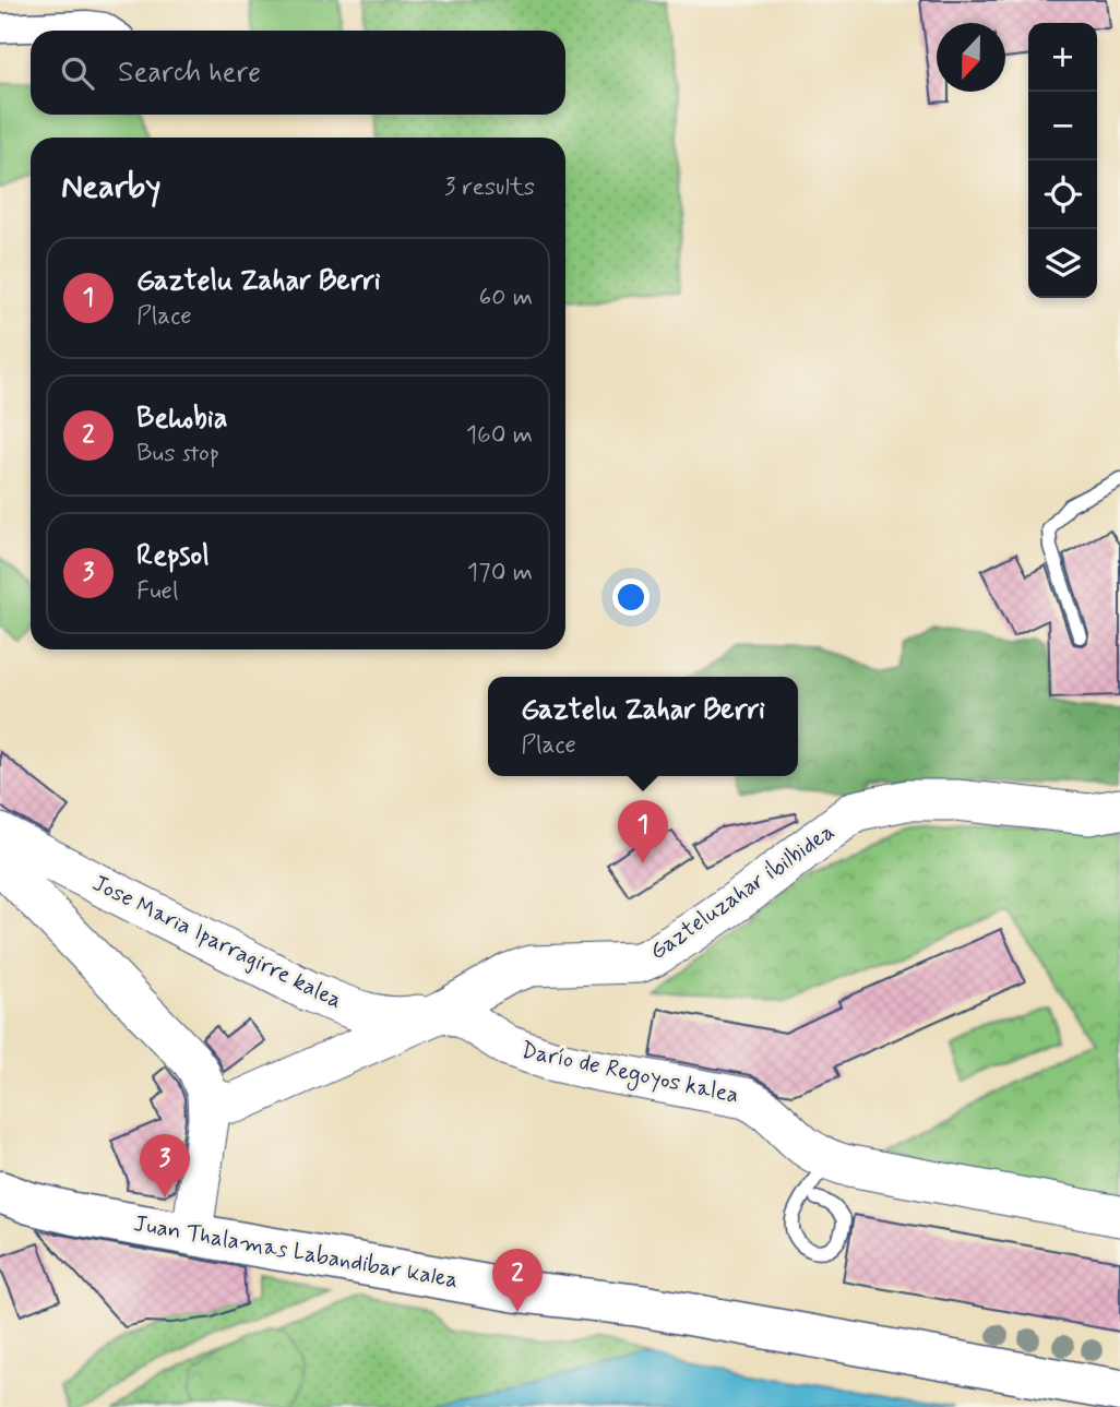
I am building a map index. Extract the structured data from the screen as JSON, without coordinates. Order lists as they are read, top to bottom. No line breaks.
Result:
{"streets":{"main road":["Juan Thalamas Labandibar kalea"],"street":["Gazteluzahar ibilbidea","Jose Maria Iparragirre kalea","Darío de Regoyos kalea"]},"crossings":[["Gazteluzahar ibilbidea","Jose Maria Iparragirre kalea"],["Gazteluzahar ibilbidea","Darío de Regoyos kalea"],["Jose Maria Iparragirre kalea","Darío de Regoyos kalea"]],"north":"bottom","page":{"map_buttons":["+","−"],"search":"Search here","heading":["Nearby","3 results"],"list":[{"mark":"1","name":"Gaztelu Zahar Berri","note":"Place","value":"60 m"},{"mark":"2","name":"Behobia","note":"Bus stop","value":"160 m"},{"mark":"3","name":"Repsol","note":"Fuel","value":"170 m"}],"popup":["Gaztelu Zahar Berri","Place"],"pins":["1","3","2"]}}
